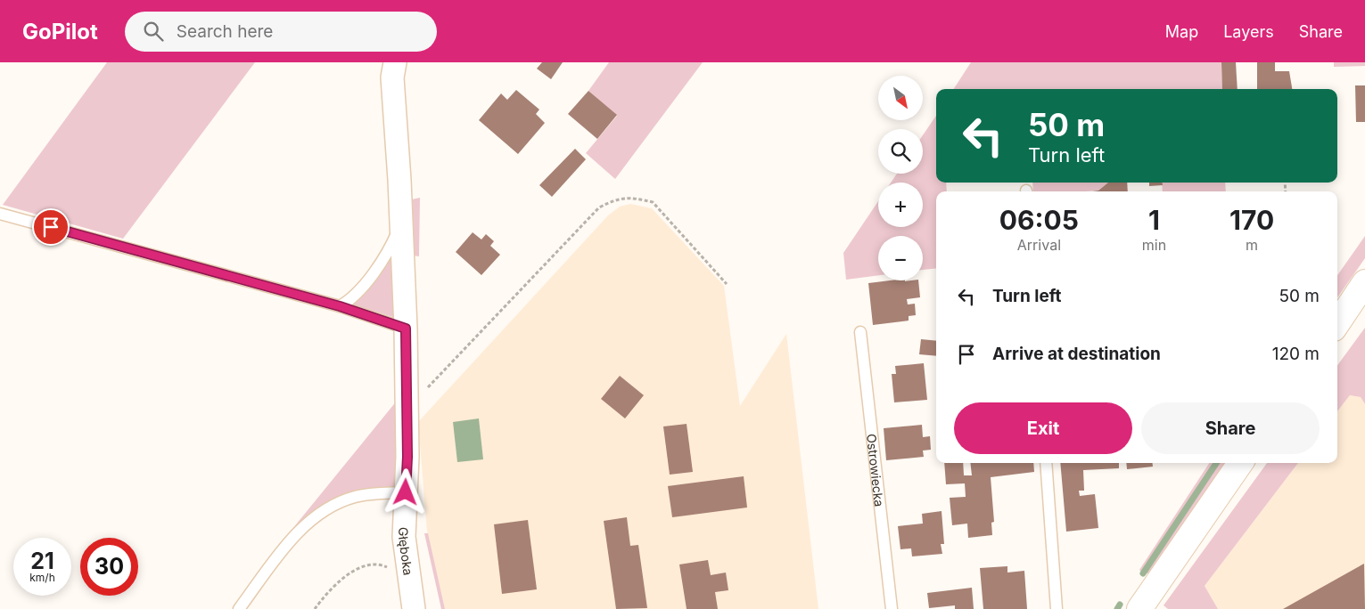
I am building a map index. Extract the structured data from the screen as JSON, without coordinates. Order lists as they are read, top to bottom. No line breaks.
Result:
{"streets":{"street":["Głęboka"],"lane":["Ostrowiecka"]},"north":"bottom right","page":{"header":"GoPilot","search":"Search here","nav":["Map","Layers","Share"],"map_buttons":["+","−"],"turn":["50 m","Turn left"],"eta":["06:05","Arrival","1","min","170","m"],"list":[{"name":"Turn left","value":"50 m"},{"name":"Arrive at destination","value":"120 m"}],"buttons":["Exit","Share"],"speed":"21 km/h","limit":"30"}}
